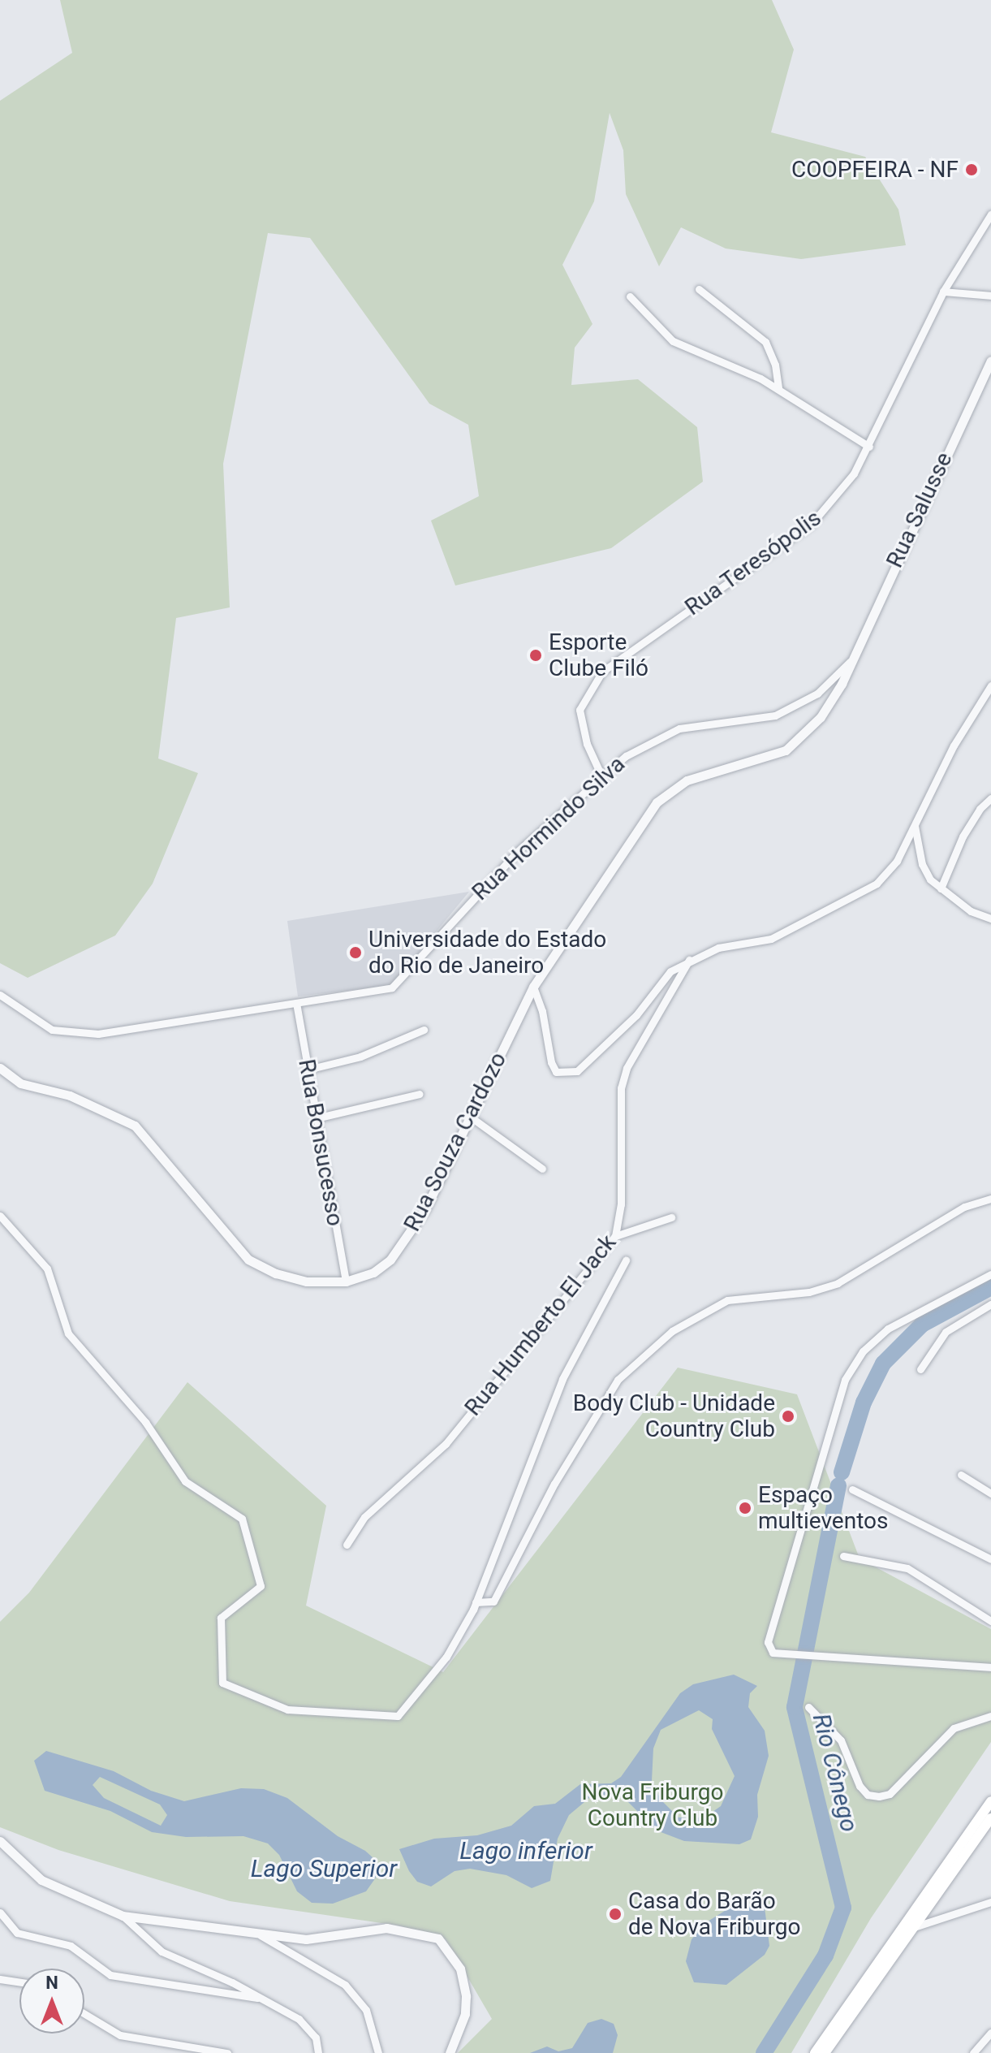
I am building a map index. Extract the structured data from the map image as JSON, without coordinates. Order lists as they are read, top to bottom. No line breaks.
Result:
{"streets":{"street":["Rua Salusse","Rua Teresópolis","Rua Hormindo Silva","Rua Souza Cardozo","Rua Bonsucesso","Rua Humberto El Jack"]},"crossings":[["Rua Salusse","Rua Hormindo Silva"],["Rua Salusse","Rua Souza Cardozo"],["Rua Teresópolis","Rua Hormindo Silva"],["Rua Hormindo Silva","Rua Souza Cardozo"],["Rua Hormindo Silva","Rua Bonsucesso"],["Rua Souza Cardozo","Rua Bonsucesso"]],"water":["Rio Cônego","Lago inferior","Lago Superior"],"parks":["Nova Friburgo Country Club"],"places":["COOPFEIRA - NF","Esporte Clube Filó","Universidade do Estado do Rio de Janeiro","Body Club - Unidade Country Club","Espaço multieventos","Casa do Barão de Nova Friburgo"],"north":"top"}
